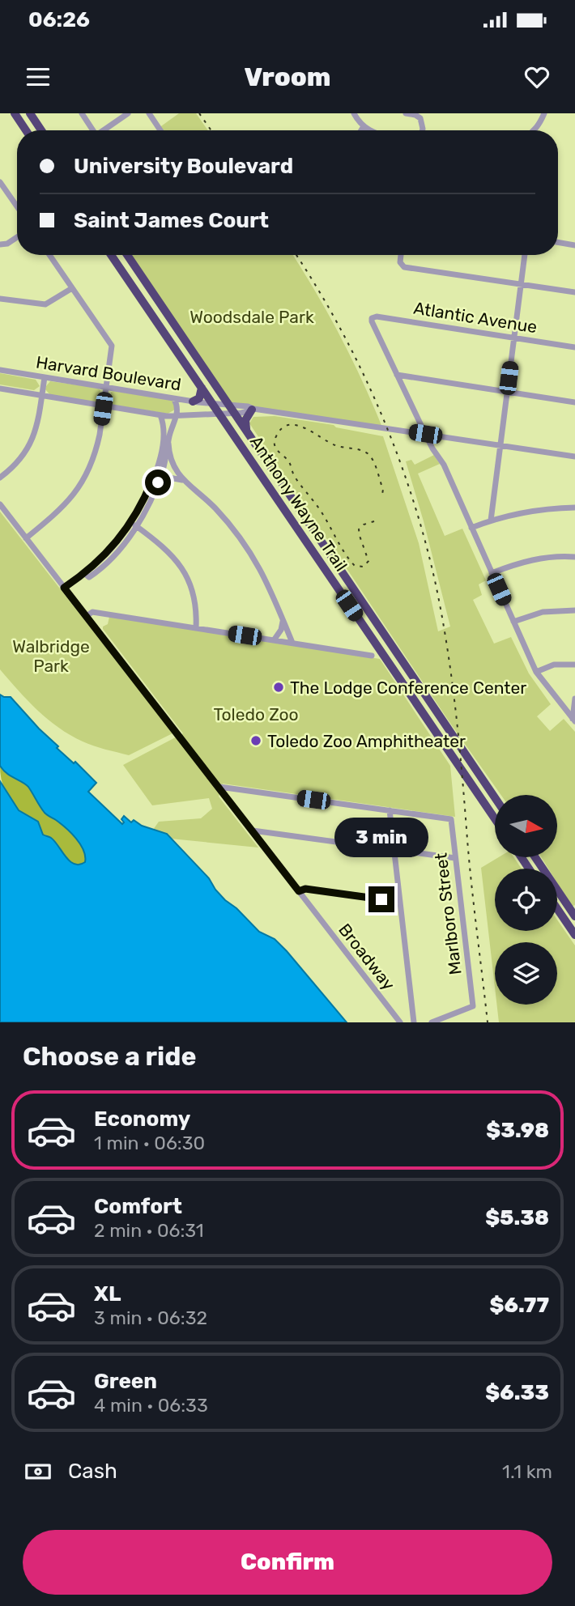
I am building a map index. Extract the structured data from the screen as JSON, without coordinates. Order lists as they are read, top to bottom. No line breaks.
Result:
{"streets":{"highway":["Anthony Wayne Trail"],"street":["Atlantic Avenue","Harvard Boulevard","Marlboro Street","Broadway"]},"crossings":[["Harvard Boulevard","Anthony Wayne Trail"]],"parks":["Woodsdale Park","Walbridge Park","Toledo Zoo"],"places":["The Lodge Conference Center","Toledo Zoo Amphitheater"],"north":"right","page":{"status":"06:26","header":"Vroom","banner":["University Boulevard","Saint James Court"],"bubble":"3 min","heading":"Choose a ride","list":[{"name":"Economy","note":"1 min · 06:30","value":"$3.98"},{"name":"Comfort","note":"2 min · 06:31","value":"$5.38"},{"name":"XL","note":"3 min · 06:32","value":"$6.77"},{"name":"Green","note":"4 min · 06:33","value":"$6.33"}],"pay":["Cash","1.1 km"],"buttons":"Confirm"}}
